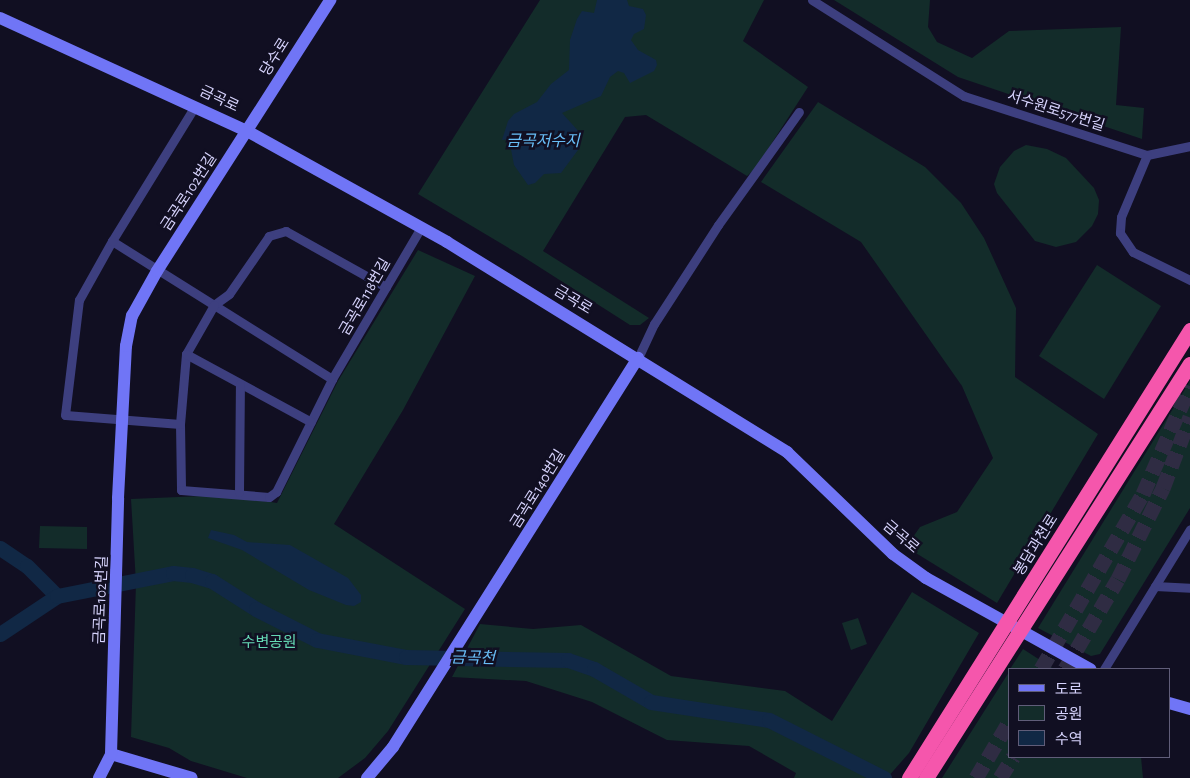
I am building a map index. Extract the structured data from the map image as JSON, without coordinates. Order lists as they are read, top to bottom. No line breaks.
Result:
{"streets":{"highway":["봉담과천로"],"street":["당수로","금곡로","서수원로577번길","금곡로102번길","금곡로118번길","금곡로140번길"]},"crossings":[["당수로","금곡로"],["당수로","금곡로102번길"],["금곡로","금곡로102번길"],["금곡로","금곡로118번길"],["금곡로","금곡로140번길"]],"water":["금곡저수지","금곡천"],"parks":["수변공원"],"legend":["도로","공원","수역"]}
